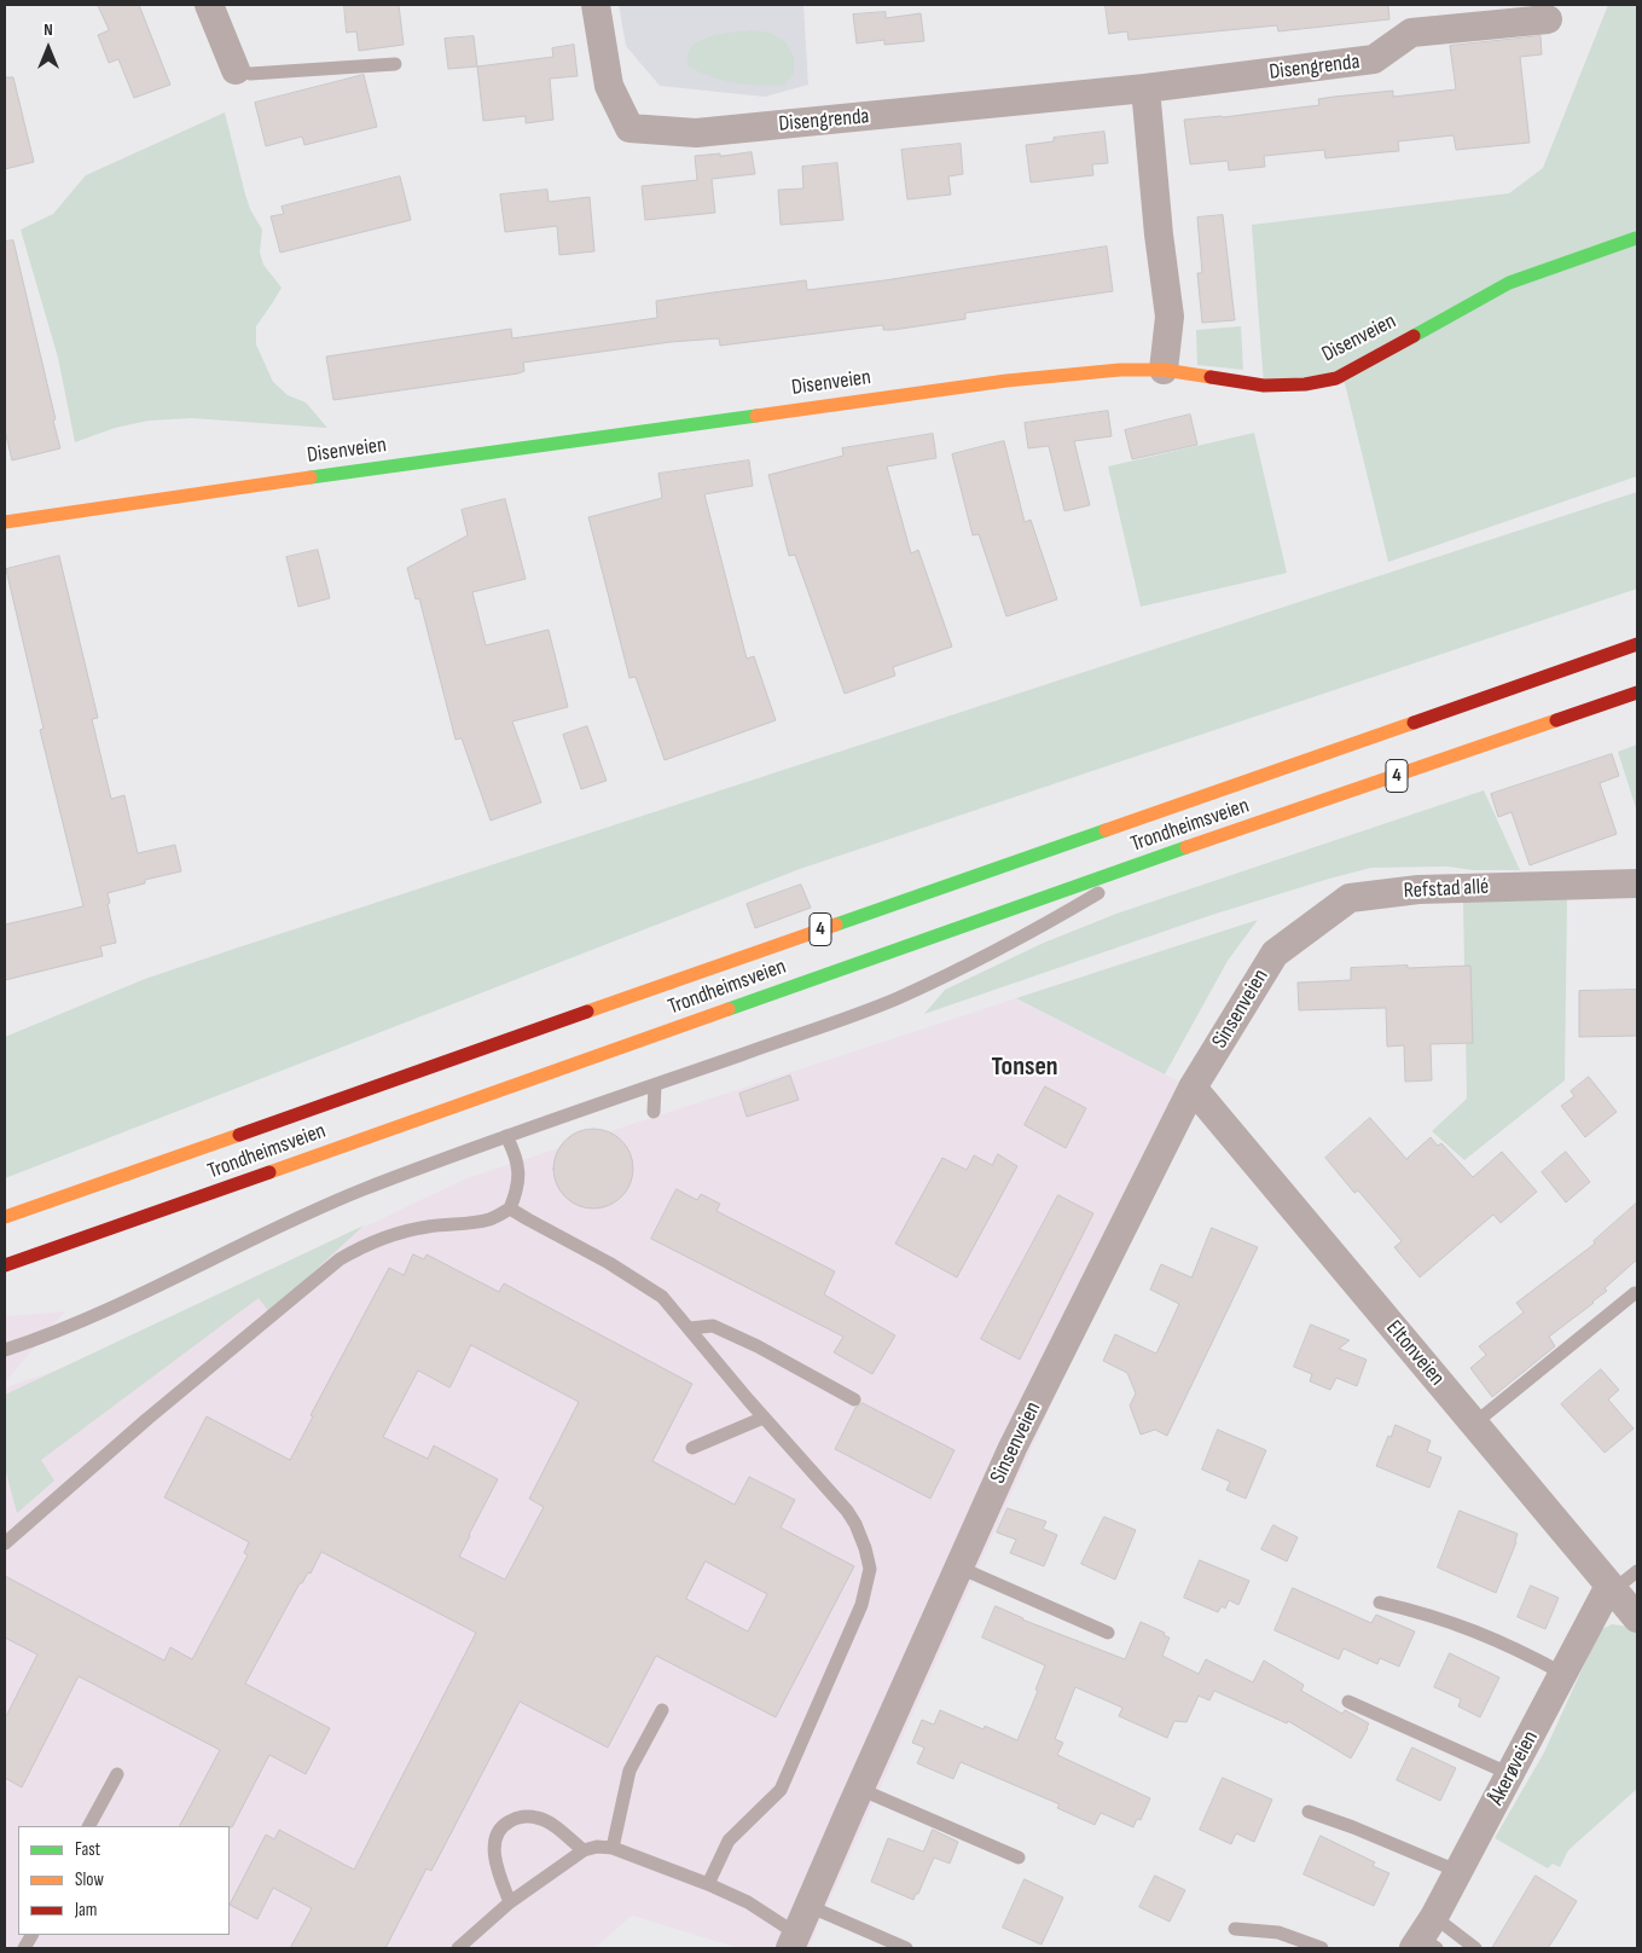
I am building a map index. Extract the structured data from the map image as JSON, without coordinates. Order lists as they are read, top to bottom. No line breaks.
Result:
{"streets":{"main road":["Disenveien","4","Trondheimsveien"],"street":["Disengrenda","Refstad allé","Sinsenveien","Eltonveien","Åkerøveien"]},"crossings":[["Refstad allé","Sinsenveien"],["Sinsenveien","Eltonveien"],["Eltonveien","Åkerøveien"]],"districts":["Tonsen"],"legend":["Fast","Slow","Jam"],"north":"top"}
